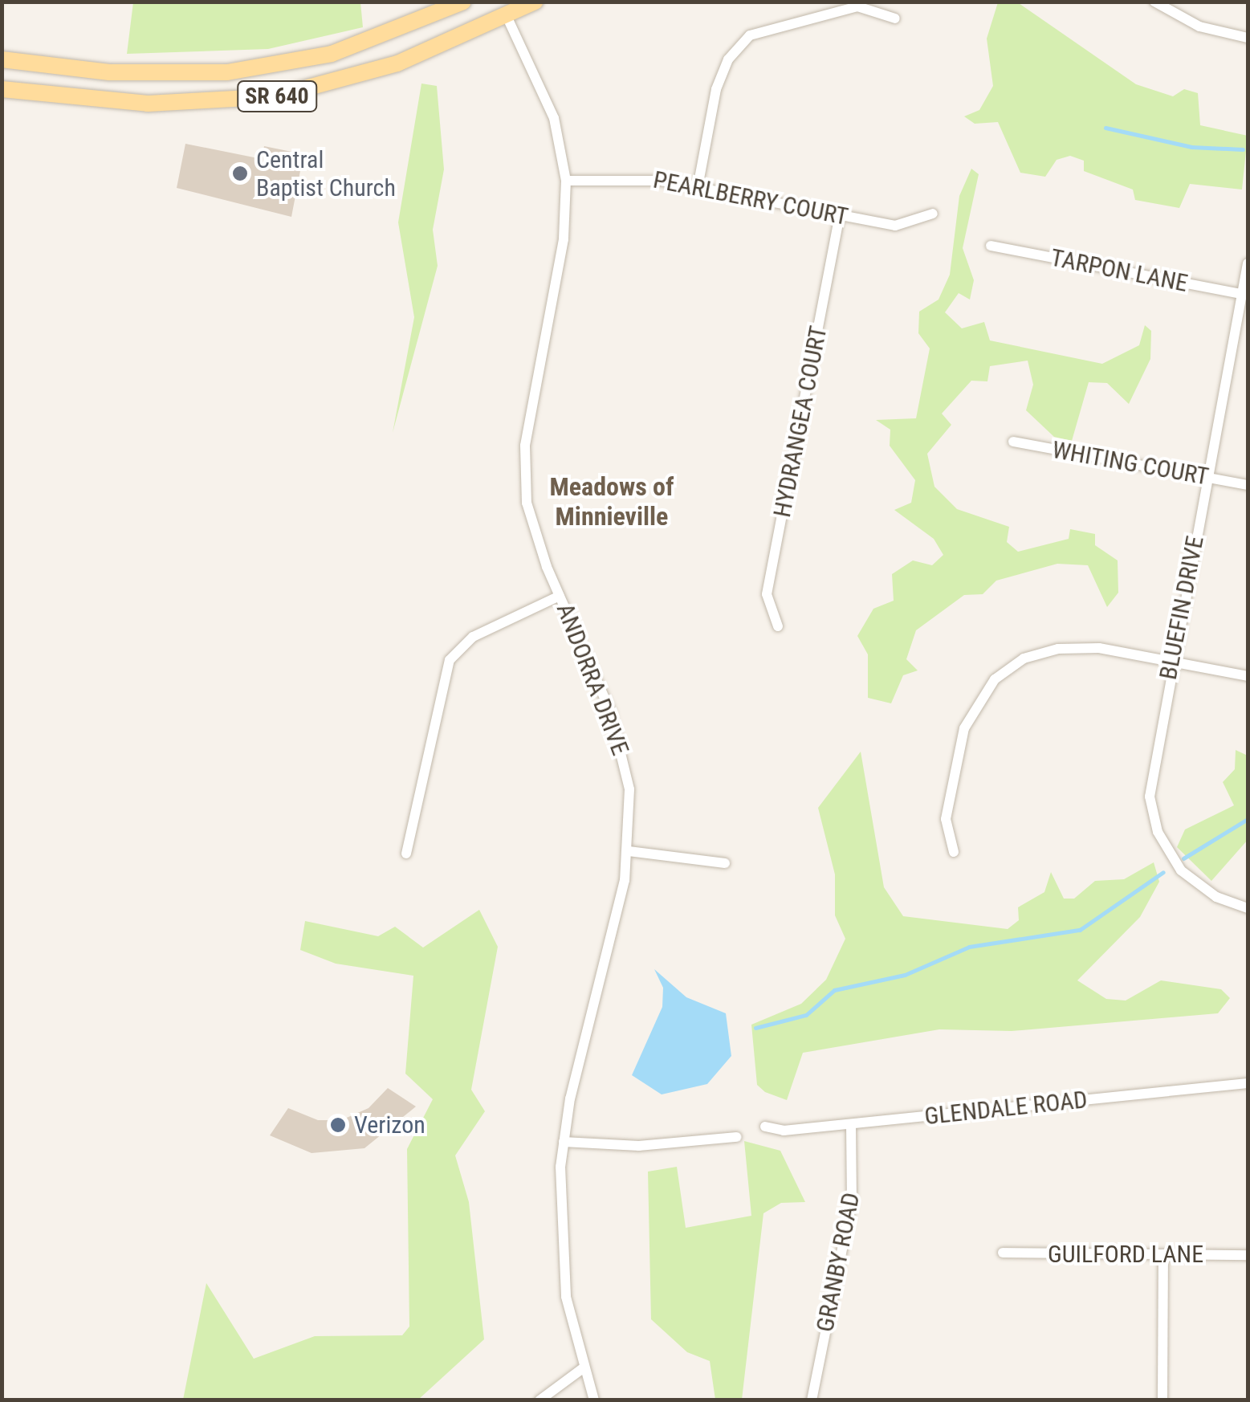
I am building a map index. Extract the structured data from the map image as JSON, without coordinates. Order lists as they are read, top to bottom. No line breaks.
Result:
{"streets":{"main road":["SR 640"],"street":["PEARLBERRY COURT","TARPON LANE","HYDRANGEA COURT","WHITING COURT","BLUEFIN DRIVE","ANDORRA DRIVE","GLENDALE ROAD","GUILFORD LANE","GRANBY ROAD"]},"crossings":[["SR 640","ANDORRA DRIVE"],["PEARLBERRY COURT","HYDRANGEA COURT"],["PEARLBERRY COURT","ANDORRA DRIVE"],["TARPON LANE","BLUEFIN DRIVE"],["WHITING COURT","BLUEFIN DRIVE"],["GLENDALE ROAD","GRANBY ROAD"]],"districts":["Meadows of Minnieville"],"places":["Central Baptist Church","Verizon"]}
